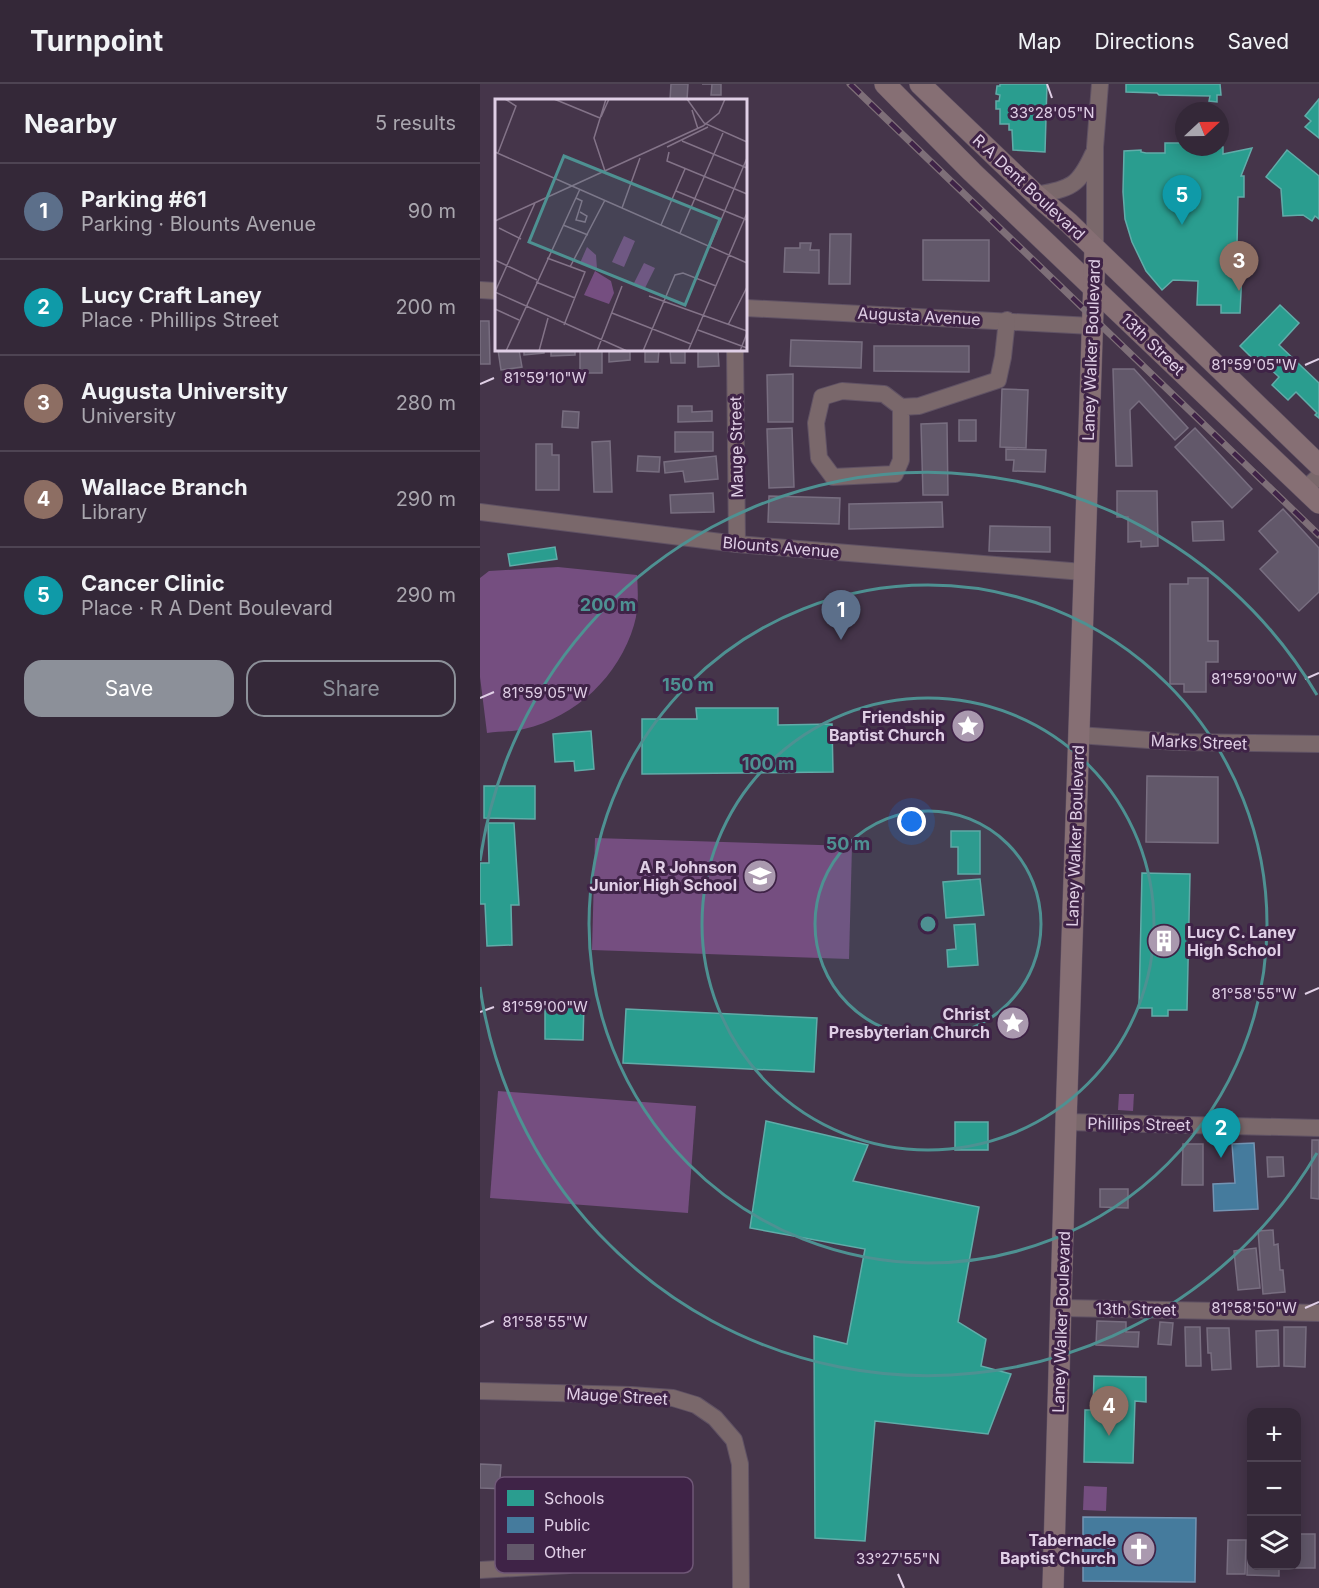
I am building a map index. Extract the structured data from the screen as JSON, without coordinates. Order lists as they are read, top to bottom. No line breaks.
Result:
{"streets":{"main road":["R A Dent Boulevard","13th Street","Laney Walker Boulevard"],"street":["Augusta Avenue","Mauge Street","Blounts Avenue","Marks Street","Phillips Street"]},"crossings":[["R A Dent Boulevard","Laney Walker Boulevard"],["Augusta Avenue","Laney Walker Boulevard"],["13th Street","Laney Walker Boulevard"],["Laney Walker Boulevard","Blounts Avenue"],["Laney Walker Boulevard","Marks Street"],["Laney Walker Boulevard","Phillips Street"],["Mauge Street","Blounts Avenue"]],"places":{"place":["Friendship Baptist Church","Christ Presbyterian Church"],"school or university":["A R Johnson Junior High School"],"building":["Lucy C. Laney High School"],"church":["Tabernacle Baptist Church"]},"legend":["Schools","Public","Other"],"north":"right","page":{"header":"Turnpoint","nav":["Map","Directions","Saved"],"heading":["Nearby","5 results"],"list":[{"mark":"1","name":"Parking #61","note":"Parking · Blounts Avenue","value":"90 m"},{"mark":"2","name":"Lucy Craft Laney","note":"Place · Phillips Street","value":"200 m"},{"mark":"3","name":"Augusta University","note":"University","value":"280 m"},{"mark":"4","name":"Wallace Branch","note":"Library","value":"290 m"},{"mark":"5","name":"Cancer Clinic","note":"Place · R A Dent Boulevard","value":"290 m"}],"pins":["5","3","1","2","4"],"buttons":["Save","Share"],"map_buttons":["+","−"]},"coordinates":["33°28'05\"N","81°59'05\"W","81°59'10\"W","81°59'00\"W","81°58'55\"W","81°58'50\"W","33°27'55\"N"],"rings":["200 m","150 m","100 m","50 m"]}
